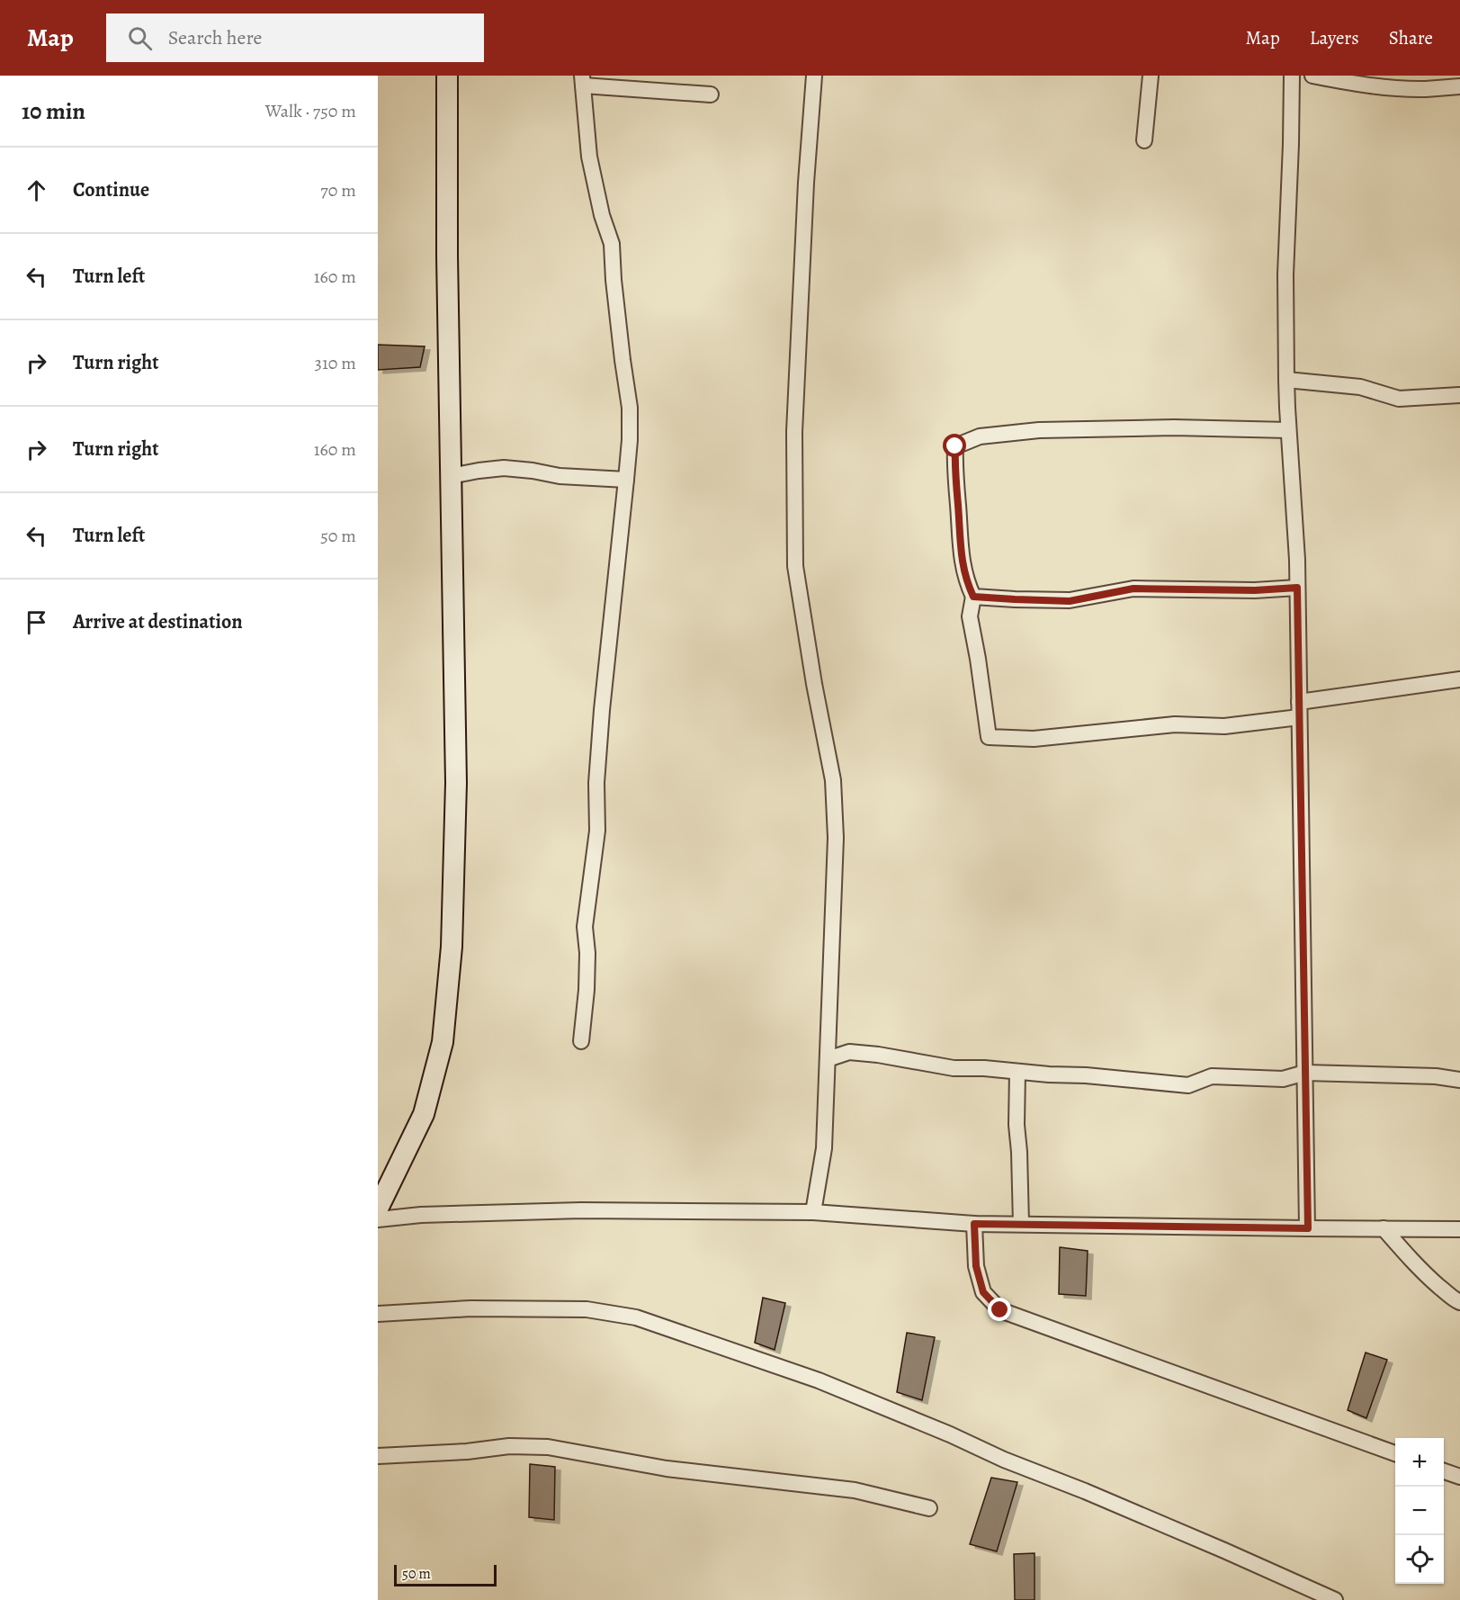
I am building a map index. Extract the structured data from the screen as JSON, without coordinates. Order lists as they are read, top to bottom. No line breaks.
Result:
{"scale_bar":"50 m","page":{"header":"Map","search":"Search here","nav":["Map","Layers","Share"],"heading":["10 min","Walk · 750 m"],"list":[["Continue","70 m"],["Turn left","160 m"],["Turn right","310 m"],["Turn right","160 m"],["Turn left","50 m"],"Arrive at destination"],"map_buttons":["+","−"],"scale":"50 m"}}
